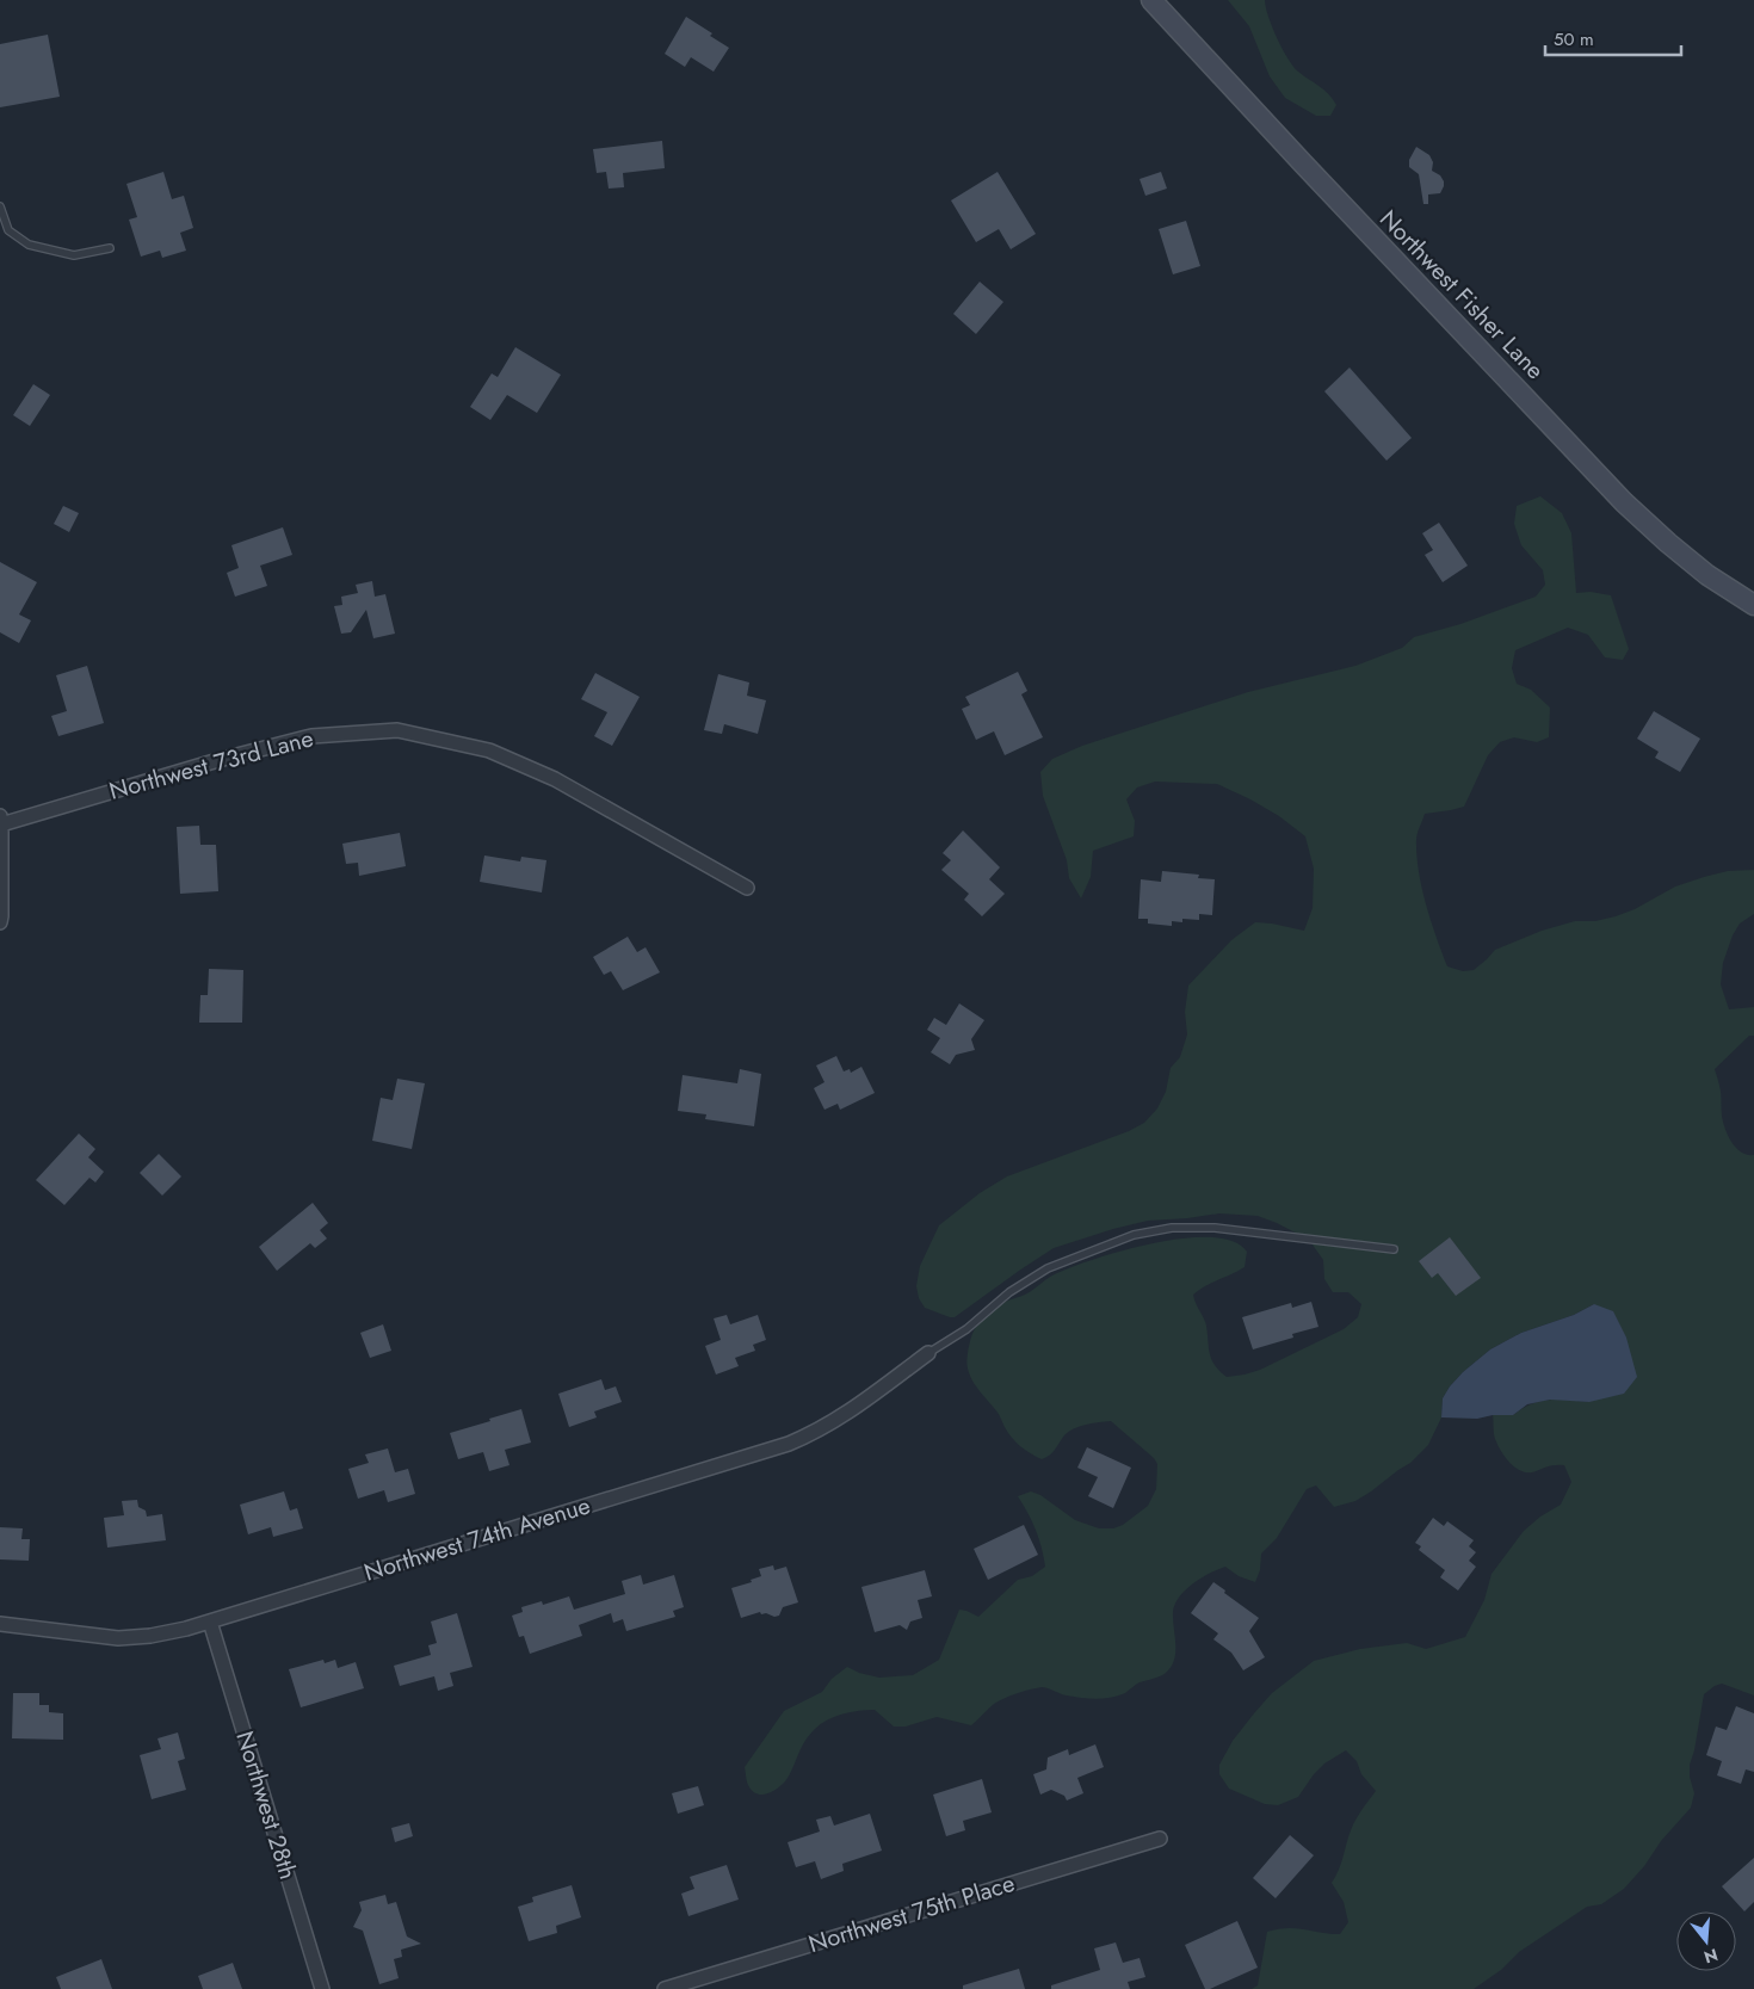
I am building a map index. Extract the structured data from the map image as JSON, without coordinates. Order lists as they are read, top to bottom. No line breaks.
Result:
{"streets":{"street":["Northwest Fisher Lane","Northwest 73rd Lane","Northwest 74th Avenue","Northwest 28th","Northwest 75th Place"]},"crossings":[["Northwest 74th Avenue","Northwest 28th"]],"scale_bar":"50 m","north":"bottom"}
